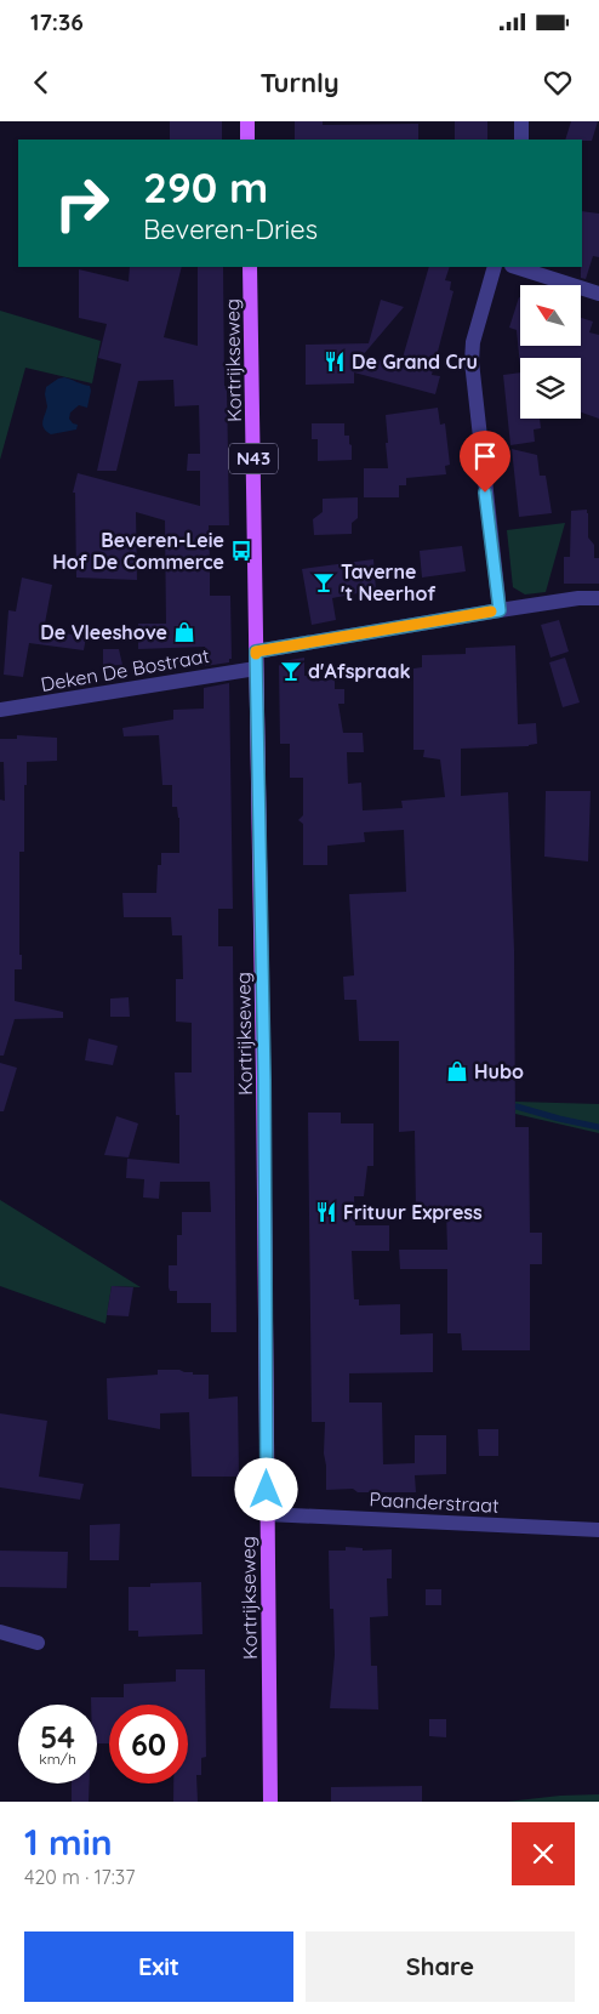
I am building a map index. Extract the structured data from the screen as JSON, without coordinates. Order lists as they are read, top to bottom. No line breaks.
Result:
{"streets":{"main road":["Kortrijkseweg","N43"],"street":["Deken De Bostraat","Paanderstraat"]},"crossings":[["Kortrijkseweg","Deken De Bostraat"],["Kortrijkseweg","Paanderstraat"]],"places":{"restaurant":["De Grand Cru","Frituur Express"],"bus stop":["Beveren-Leie Hof De Commerce"],"bar":["Taverne 't Neerhof","d'Afspraak"],"shop":["De Vleeshove","Hubo"]},"north":"top left","page":{"status":"17:36","header":"Turnly","turn":["290 m","Beveren-Dries"],"speed":"54 km/h","limit":"60","heading":["1 min","420 m · 17:37"],"buttons":["Exit","Share"]}}
